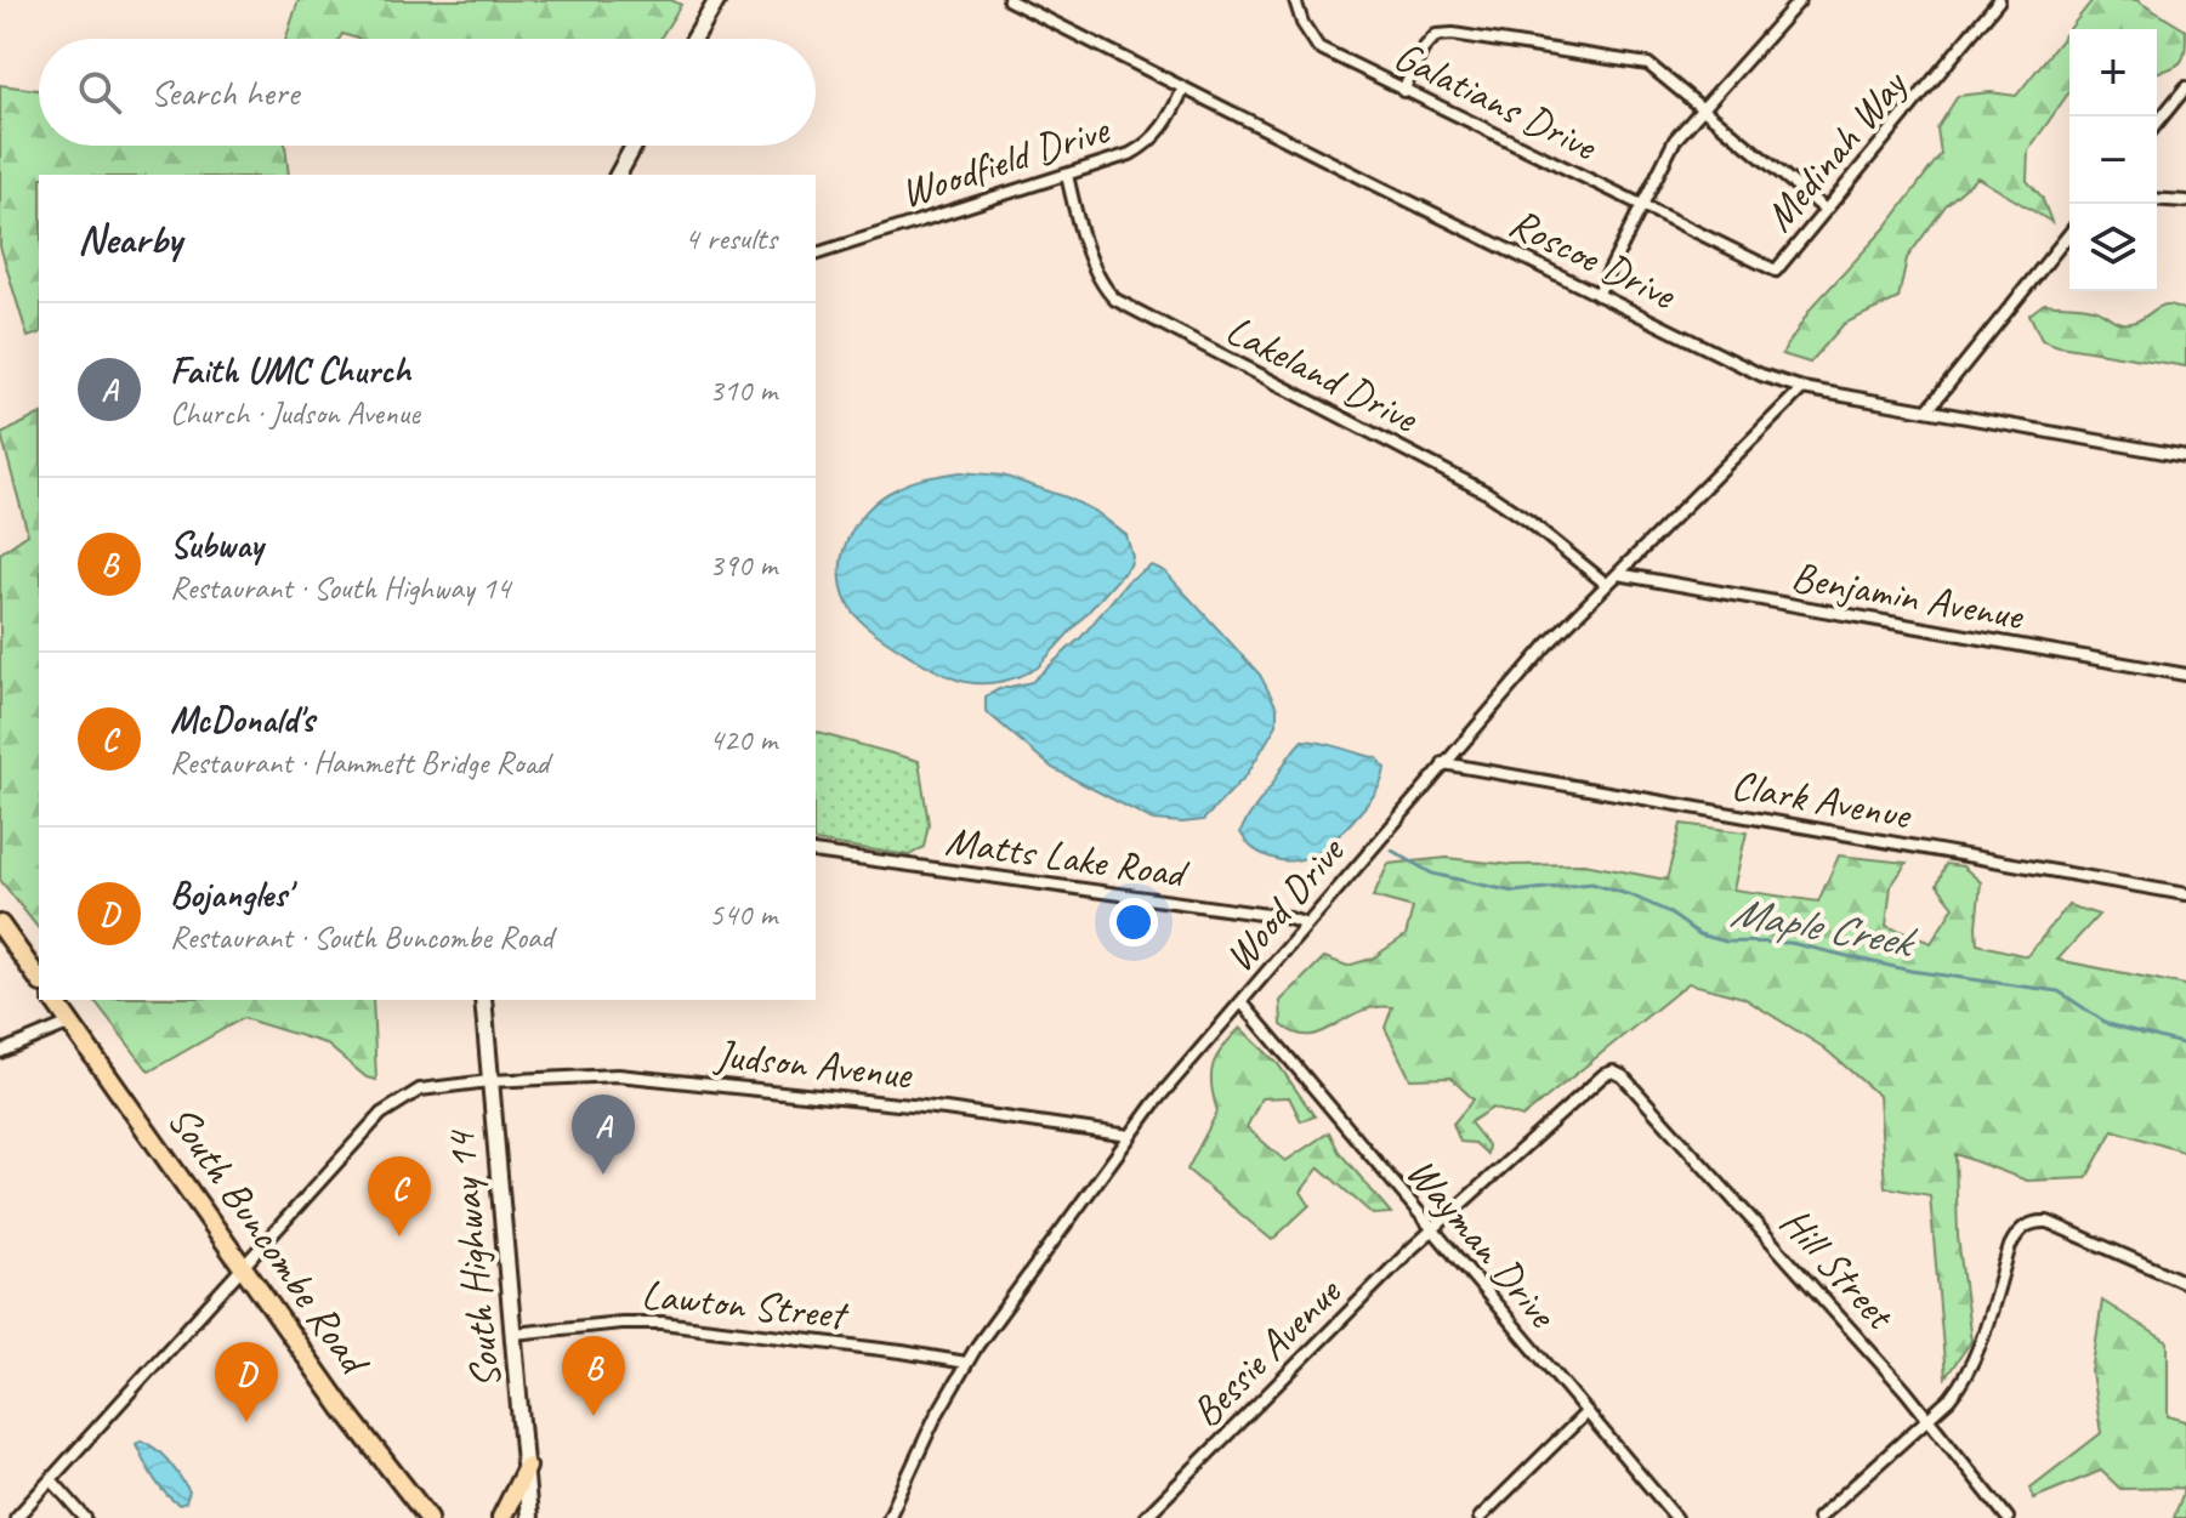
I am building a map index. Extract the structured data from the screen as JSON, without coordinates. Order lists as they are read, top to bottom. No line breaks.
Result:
{"streets":{"main road":["South Buncombe Road","South Highway 14"],"street":["Galatians Drive","Medinah Way","Woodfield Drive","Roscoe Drive","Lakeland Drive","Benjamin Avenue","Clark Avenue","Matts Lake Road","Wood Drive","Judson Avenue","Wayman Drive","Hill Street","Lawton Street","Bessie Avenue"]},"crossings":[["Galatians Drive","Medinah Way"],["Woodfield Drive","Roscoe Drive"],["Woodfield Drive","Lakeland Drive"],["Roscoe Drive","Wood Drive"],["Lakeland Drive","Wood Drive"],["Benjamin Avenue","Wood Drive"],["Clark Avenue","Wood Drive"],["Matts Lake Road","Wood Drive"],["Wood Drive","Judson Avenue"],["Wood Drive","Wayman Drive"],["Wood Drive","Lawton Street"],["Judson Avenue","South Buncombe Road"],["Judson Avenue","South Highway 14"],["Wayman Drive","Bessie Avenue"],["South Highway 14","Lawton Street"],["Hill Street","Bessie Avenue"]],"water":["Maple Creek"],"page":{"map_buttons":["+","−"],"search":"Search here","heading":["Nearby","4 results"],"list":[{"mark":"A","name":"Faith UMC Church","note":"Church · Judson Avenue","value":"310 m"},{"mark":"B","name":"Subway","note":"Restaurant · South Highway 14","value":"390 m"},{"mark":"C","name":"McDonald's","note":"Restaurant · Hammett Bridge Road","value":"420 m"},{"mark":"D","name":"Bojangles'","note":"Restaurant · South Buncombe Road","value":"540 m"}],"pins":["A","C","B","D"]}}
